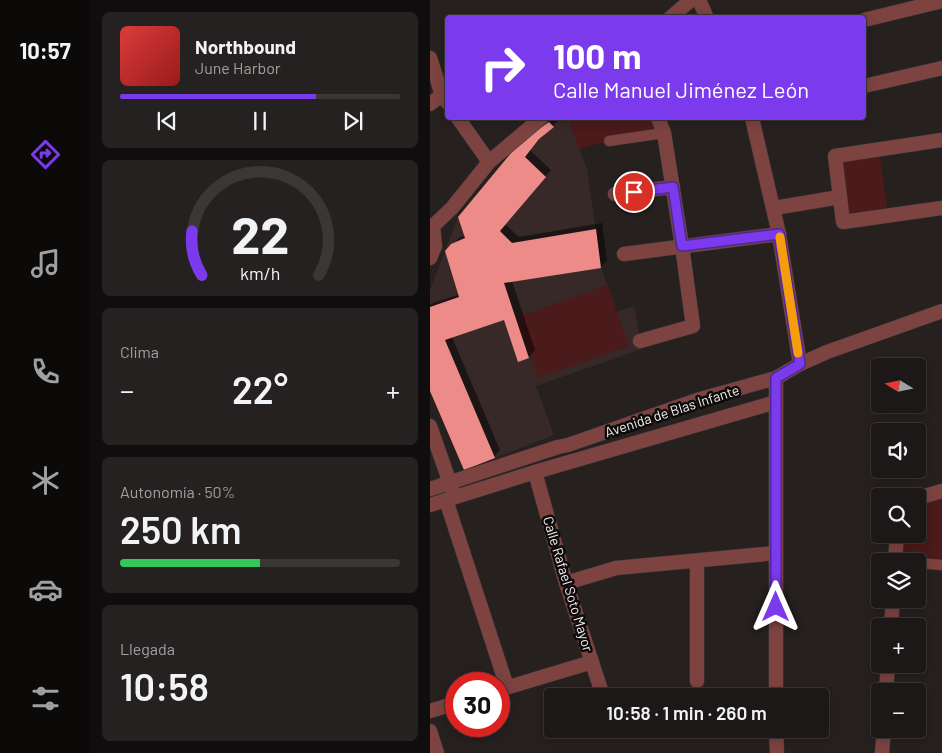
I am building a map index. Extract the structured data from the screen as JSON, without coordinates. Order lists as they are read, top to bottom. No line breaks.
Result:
{"streets":{"street":["Avenida de Blas Infante","Calle Rafael Soto Mayor"]},"crossings":[["Avenida de Blas Infante","Calle Rafael Soto Mayor"]],"north":"left","page":{"tabs":"10:57","turn":["100 m","Calle Manuel Jiménez León"],"song":["Northbound","June Harbor"],"tile":["Clima",["Autonomía · 50%","250 km"],["Llegada","10:58"]],"map_buttons":["+","−"],"heat":["−","22°","+"],"limit":"30","trip":"10:58 · 1 min · 260 m","gauge":["22","km/h"]}}
